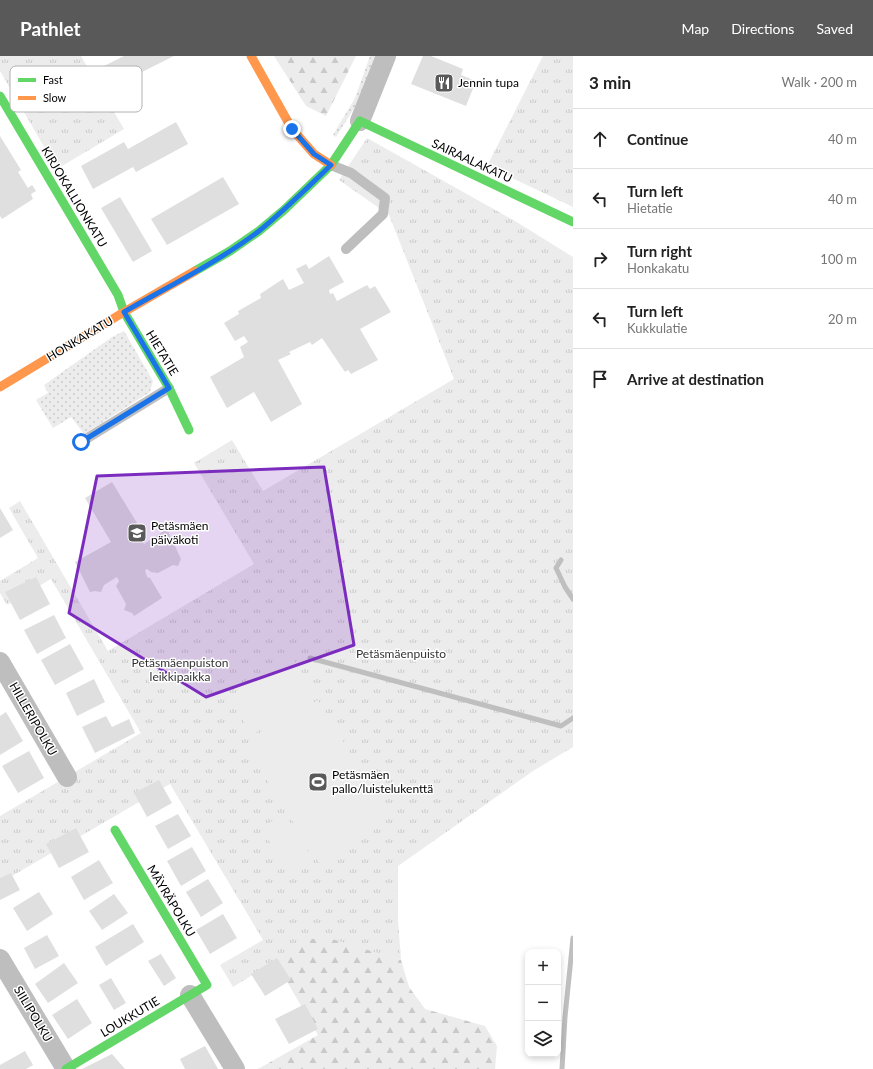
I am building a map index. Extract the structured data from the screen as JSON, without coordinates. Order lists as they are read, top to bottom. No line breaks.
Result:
{"streets":{"street":["SAIRAALAKATU","KIRJOKALLIONKATU","HONKAKATU","HIETATIE","HILLERIPOLKU","MÄYRÄPOLKU","SIILIPOLKU","LOUKKUTIE"]},"crossings":[["SAIRAALAKATU","HONKAKATU"],["KIRJOKALLIONKATU","HONKAKATU"],["KIRJOKALLIONKATU","HIETATIE"],["HONKAKATU","HIETATIE"],["MÄYRÄPOLKU","LOUKKUTIE"],["SIILIPOLKU","LOUKKUTIE"]],"parks":["Petäsmäenpuisto","Petäsmäenpuiston leikkipaikka"],"places":{"restaurant":["Jennin tupa"],"school or university":["Petäsmäen päiväkoti"],"sports":["Petäsmäen pallo/luistelukenttä"]},"legend":["Fast","Slow"],"page":{"header":"Pathlet","nav":["Map","Directions","Saved"],"heading":["3 min","Walk · 200 m"],"list":[["Continue","40 m"],["Turn left","Hietatie","40 m"],["Turn right","Honkakatu","100 m"],["Turn left","Kukkulatie","20 m"],"Arrive at destination"],"map_buttons":["+","−"]}}
